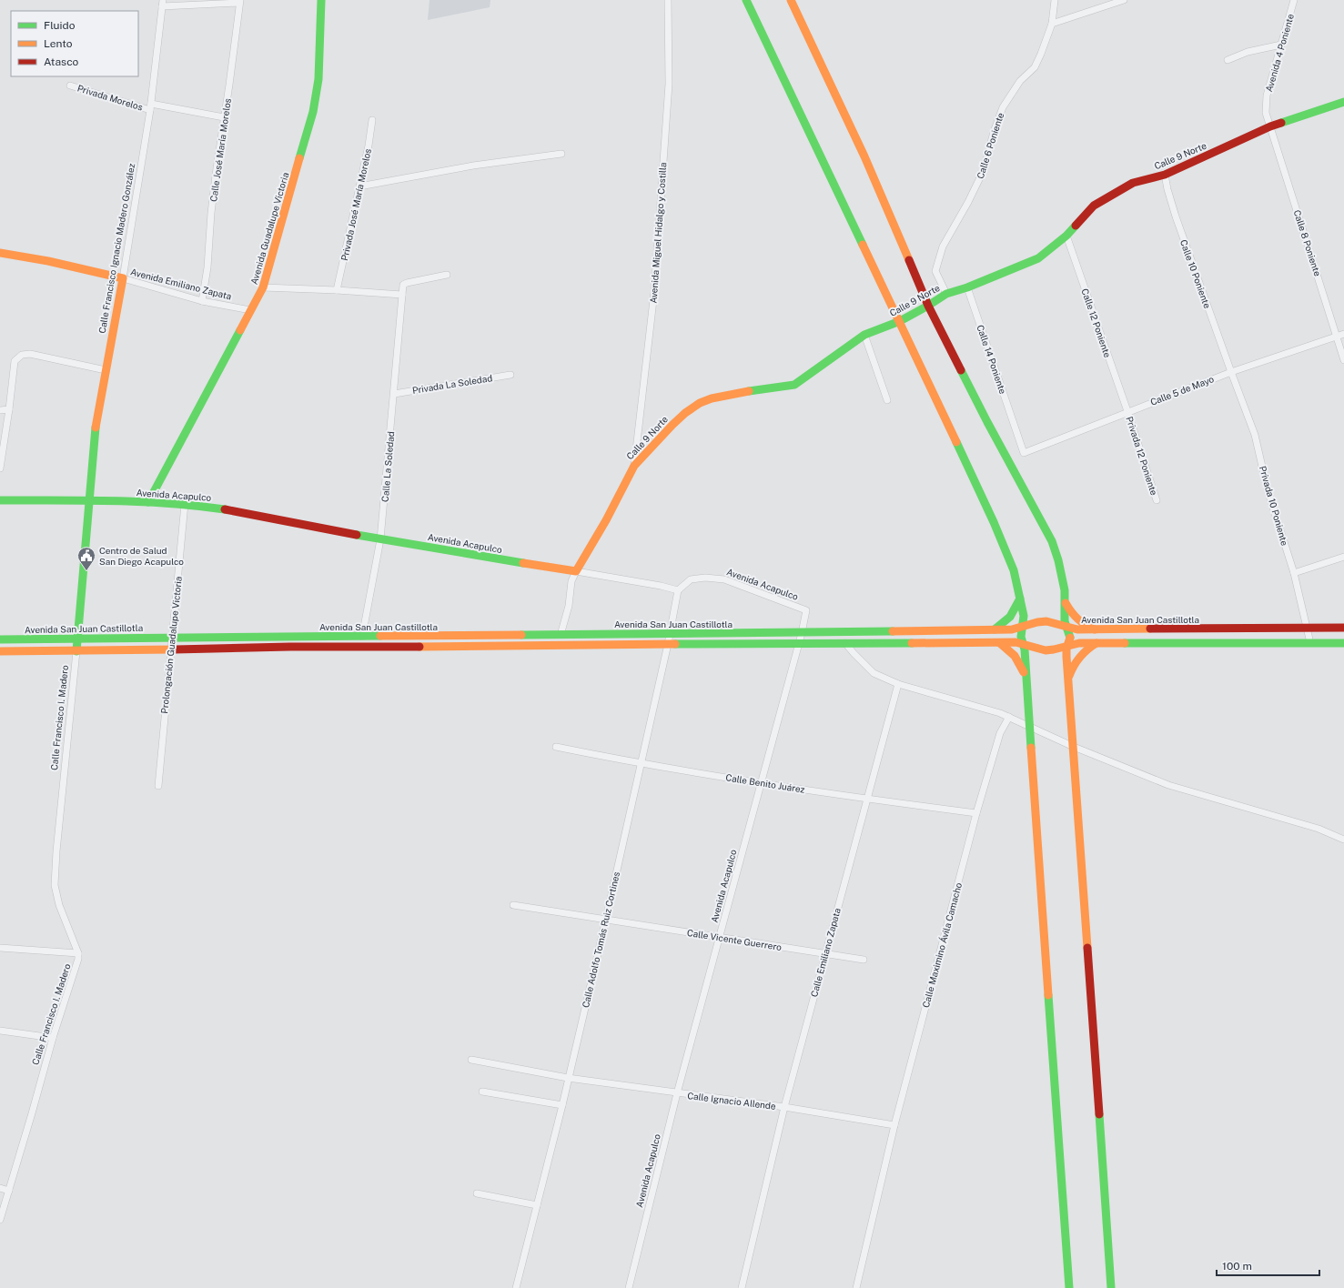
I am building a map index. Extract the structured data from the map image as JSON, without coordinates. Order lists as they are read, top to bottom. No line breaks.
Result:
{"streets":{"main road":["Calle 9 Norte","Avenida Guadalupe Victoria","Calle Francisco Ignacio Madero González","Avenida Emiliano Zapata","Avenida Acapulco","Avenida San Juan Castillotla","Calle Francisco I. Madero"],"street":["Avenida 4 Poniente","Privada Morelos","Calle 6 Poniente","Calle José María Morelos","Privada José María Morelos","Avenida Miguel Hidalgo y Costilla","Calle 8 Poniente","Calle 10 Poniente","Calle 12 Poniente","Calle 14 Poniente","Privada La Soledad","Calle 5 de Mayo","Privada 12 Poniente","Calle La Soledad","Privada 10 Poniente","Prolongación Guadalupe Victoria","Calle Benito Juárez","Calle Adolfo Tomás Ruiz Cortines","Calle Vicente Guerrero","Calle Maximino Ávila Camacho","Calle Emiliano Zapata","Calle Ignacio Allende"]},"crossings":[["Avenida 4 Poniente","Calle 9 Norte"],["Avenida 4 Poniente","Calle 8 Poniente"],["Privada Morelos","Calle José María Morelos"],["Privada Morelos","Calle Francisco Ignacio Madero González"],["Calle 6 Poniente","Calle 9 Norte"],["Calle José María Morelos","Avenida Emiliano Zapata"],["Calle 9 Norte","Avenida Miguel Hidalgo y Costilla"],["Calle 9 Norte","Calle 8 Poniente"],["Calle 9 Norte","Calle 10 Poniente"],["Calle 9 Norte","Calle 12 Poniente"],["Calle 9 Norte","Calle 14 Poniente"],["Calle 9 Norte","Avenida Acapulco"],["Avenida Guadalupe Victoria","Avenida Emiliano Zapata"],["Avenida Guadalupe Victoria","Avenida Acapulco"],["Calle 8 Poniente","Calle 5 de Mayo"],["Calle Francisco Ignacio Madero González","Avenida Emiliano Zapata"],["Calle Francisco Ignacio Madero González","Avenida Acapulco"],["Calle Francisco Ignacio Madero González","Avenida San Juan Castillotla"],["Calle Francisco Ignacio Madero González","Calle Francisco I. Madero"],["Calle 10 Poniente","Calle 5 de Mayo"],["Calle 10 Poniente","Privada 10 Poniente"],["Calle 12 Poniente","Calle 5 de Mayo"],["Calle 12 Poniente","Privada 12 Poniente"],["Calle 14 Poniente","Calle 5 de Mayo"],["Privada La Soledad","Calle La Soledad"],["Calle 5 de Mayo","Privada 12 Poniente"],["Calle 5 de Mayo","Privada 10 Poniente"],["Calle La Soledad","Avenida Acapulco"],["Calle La Soledad","Avenida San Juan Castillotla"],["Avenida Acapulco","Avenida San Juan Castillotla"],["Avenida Acapulco","Prolongación Guadalupe Victoria"],["Avenida Acapulco","Calle Benito Juárez"],["Avenida Acapulco","Calle Adolfo Tomás Ruiz Cortines"],["Avenida Acapulco","Calle Vicente Guerrero"],["Avenida Acapulco","Calle Ignacio Allende"],["Privada 10 Poniente","Avenida San Juan Castillotla"],["Avenida San Juan Castillotla","Prolongación Guadalupe Victoria"],["Avenida San Juan Castillotla","Calle Francisco I. Madero"],["Avenida San Juan Castillotla","Calle Adolfo Tomás Ruiz Cortines"],["Calle Benito Juárez","Calle Adolfo Tomás Ruiz Cortines"],["Calle Benito Juárez","Calle Maximino Ávila Camacho"],["Calle Benito Juárez","Calle Emiliano Zapata"],["Calle Adolfo Tomás Ruiz Cortines","Calle Vicente Guerrero"],["Calle Adolfo Tomás Ruiz Cortines","Calle Ignacio Allende"],["Calle Vicente Guerrero","Calle Emiliano Zapata"],["Calle Maximino Ávila Camacho","Calle Ignacio Allende"],["Calle Emiliano Zapata","Calle Ignacio Allende"]],"places":{"public building":["Centro de Salud San Diego Acapulco"]},"legend":["Fluido","Lento","Atasco"],"scale_bar":"100 m"}
